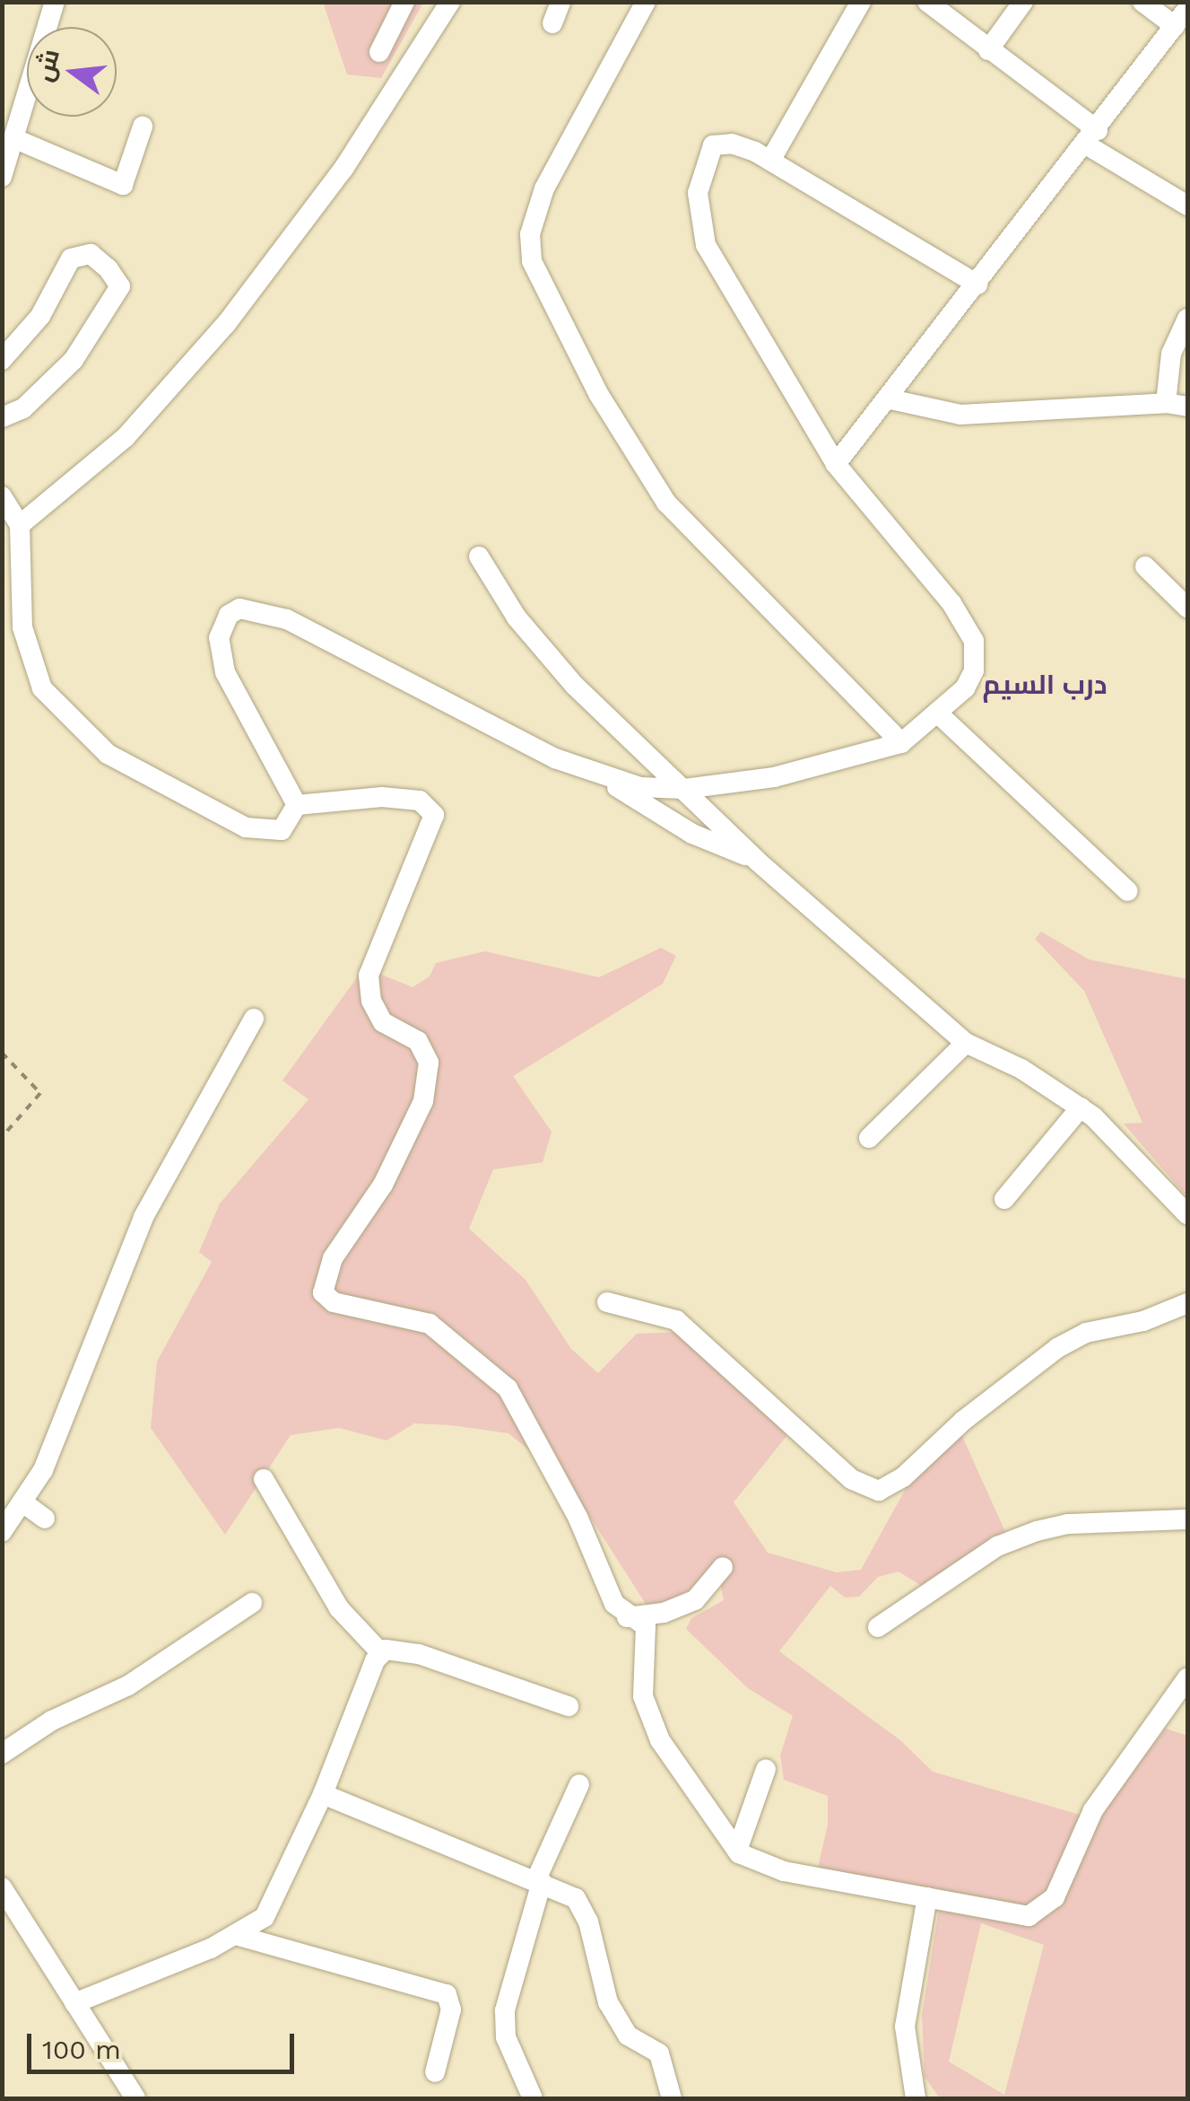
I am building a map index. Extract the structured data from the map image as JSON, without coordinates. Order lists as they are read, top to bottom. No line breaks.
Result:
{"districts":["درب السيم"],"scale_bar":"100 m","north":"left"}
